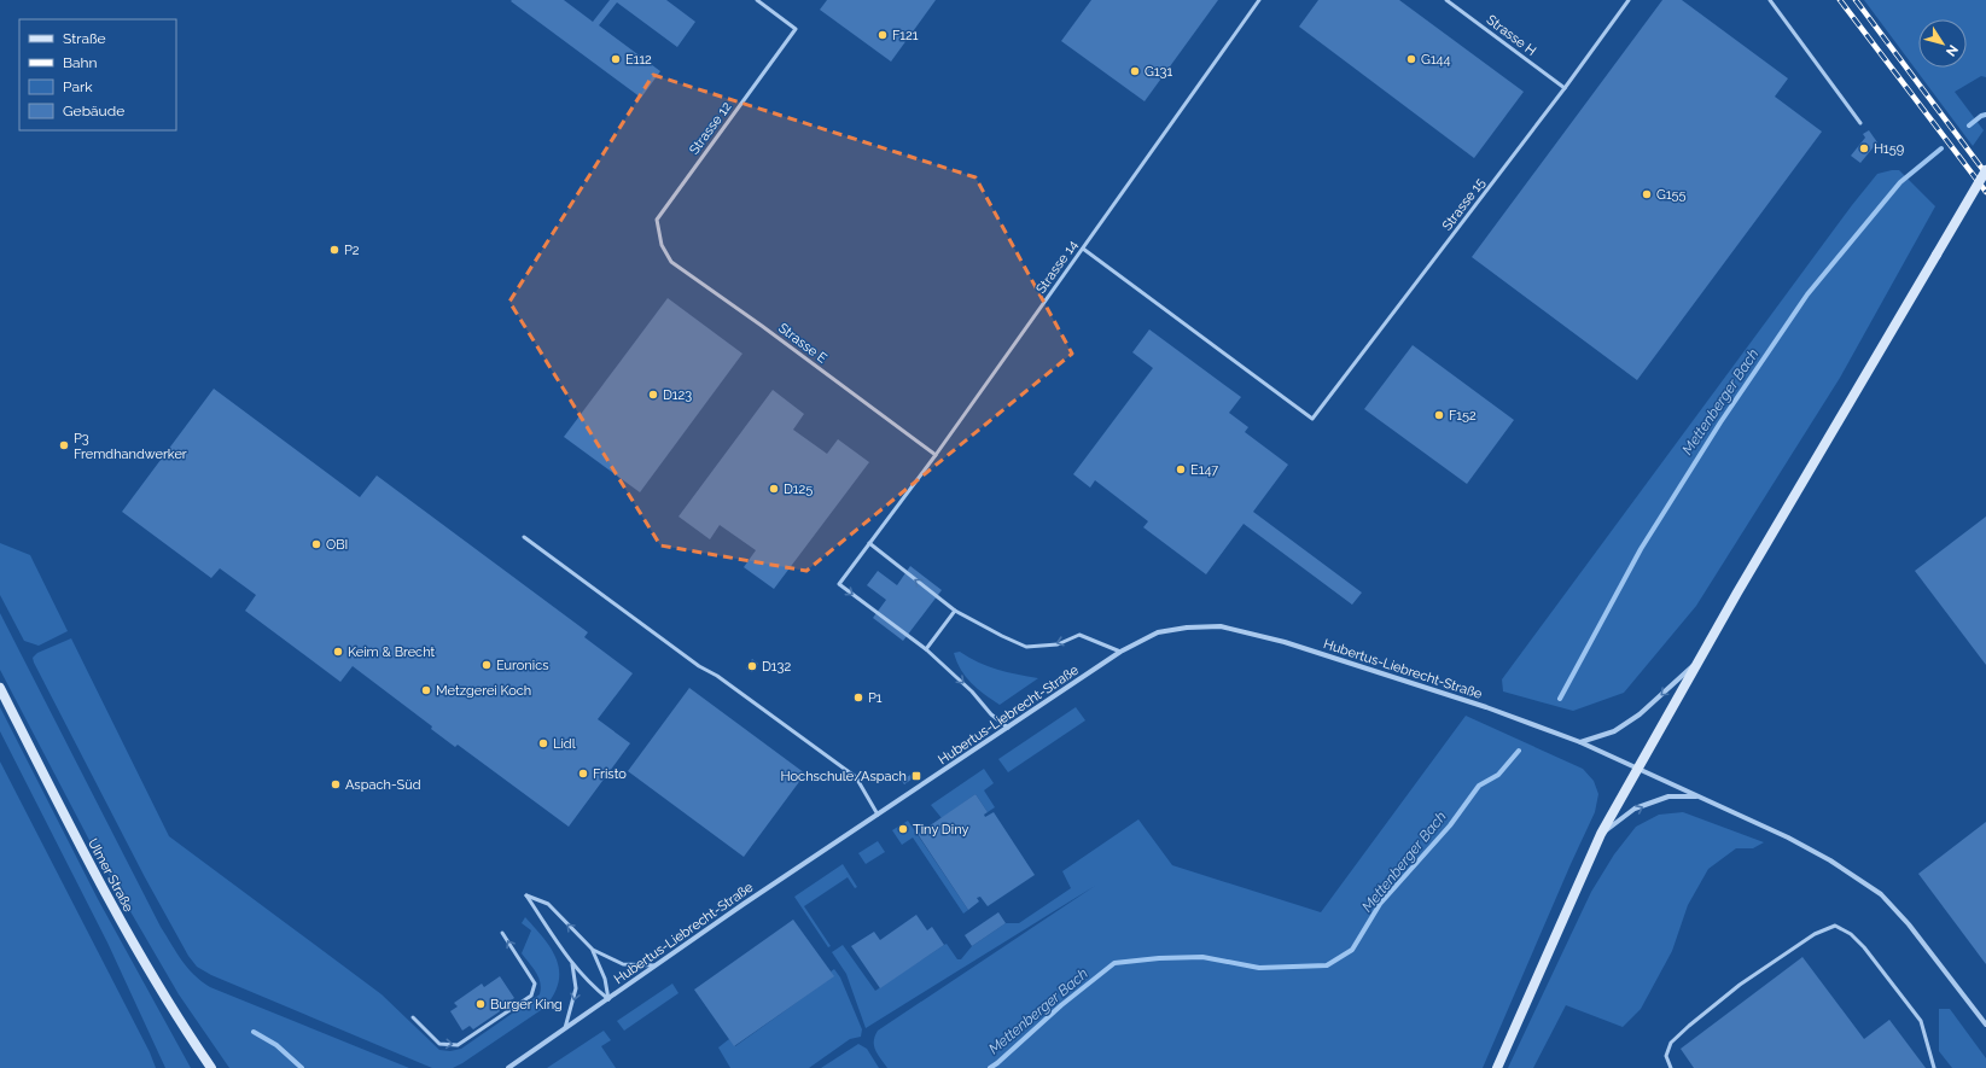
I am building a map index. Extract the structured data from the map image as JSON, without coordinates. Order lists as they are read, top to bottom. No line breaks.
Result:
{"streets":{"main road":["Ulmer Straße"],"street":["Hubertus-Liebrecht-Straße"],"lane":["Strasse H","Strasse 12","Strasse 15","Strasse 14","Strasse E"]},"crossings":[["Strasse H","Strasse 15"],["Strasse 12","Strasse E"],["Strasse 15","Strasse 14"],["Strasse 14","Strasse E"]],"water":["Mettenberger Bach"],"places":{"other":["F121","E112","G144","G131","H159","G155","P2","D123","F152","P3 Fremdhandwerker","E147","D125","OBI","Keim & Brecht","Euronics","D132","Metzgerei Koch","P1","Lidl","Fristo","Aspach-Süd","Tiny Diny","Burger King"],"transit":["Hochschule/Aspach"]},"legend":["Straße","Bahn","Park","Gebäude"],"north":"bottom right"}
